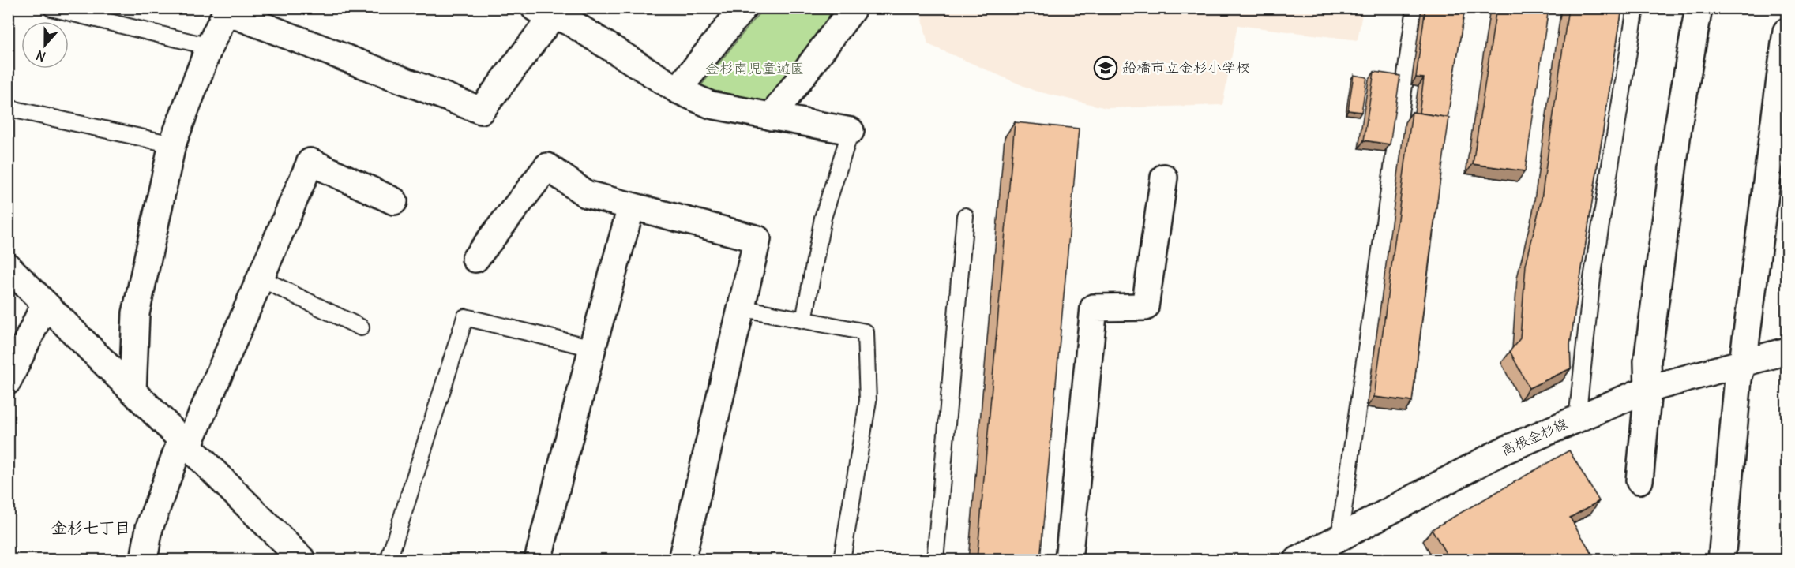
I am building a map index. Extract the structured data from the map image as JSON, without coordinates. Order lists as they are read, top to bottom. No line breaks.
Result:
{"streets":{"street":["高根金杉線"]},"districts":["金杉七丁目"],"parks":["金杉南児童遊園"],"places":{"school or university":["船橋市立金杉小学校"]},"north":"bottom"}
